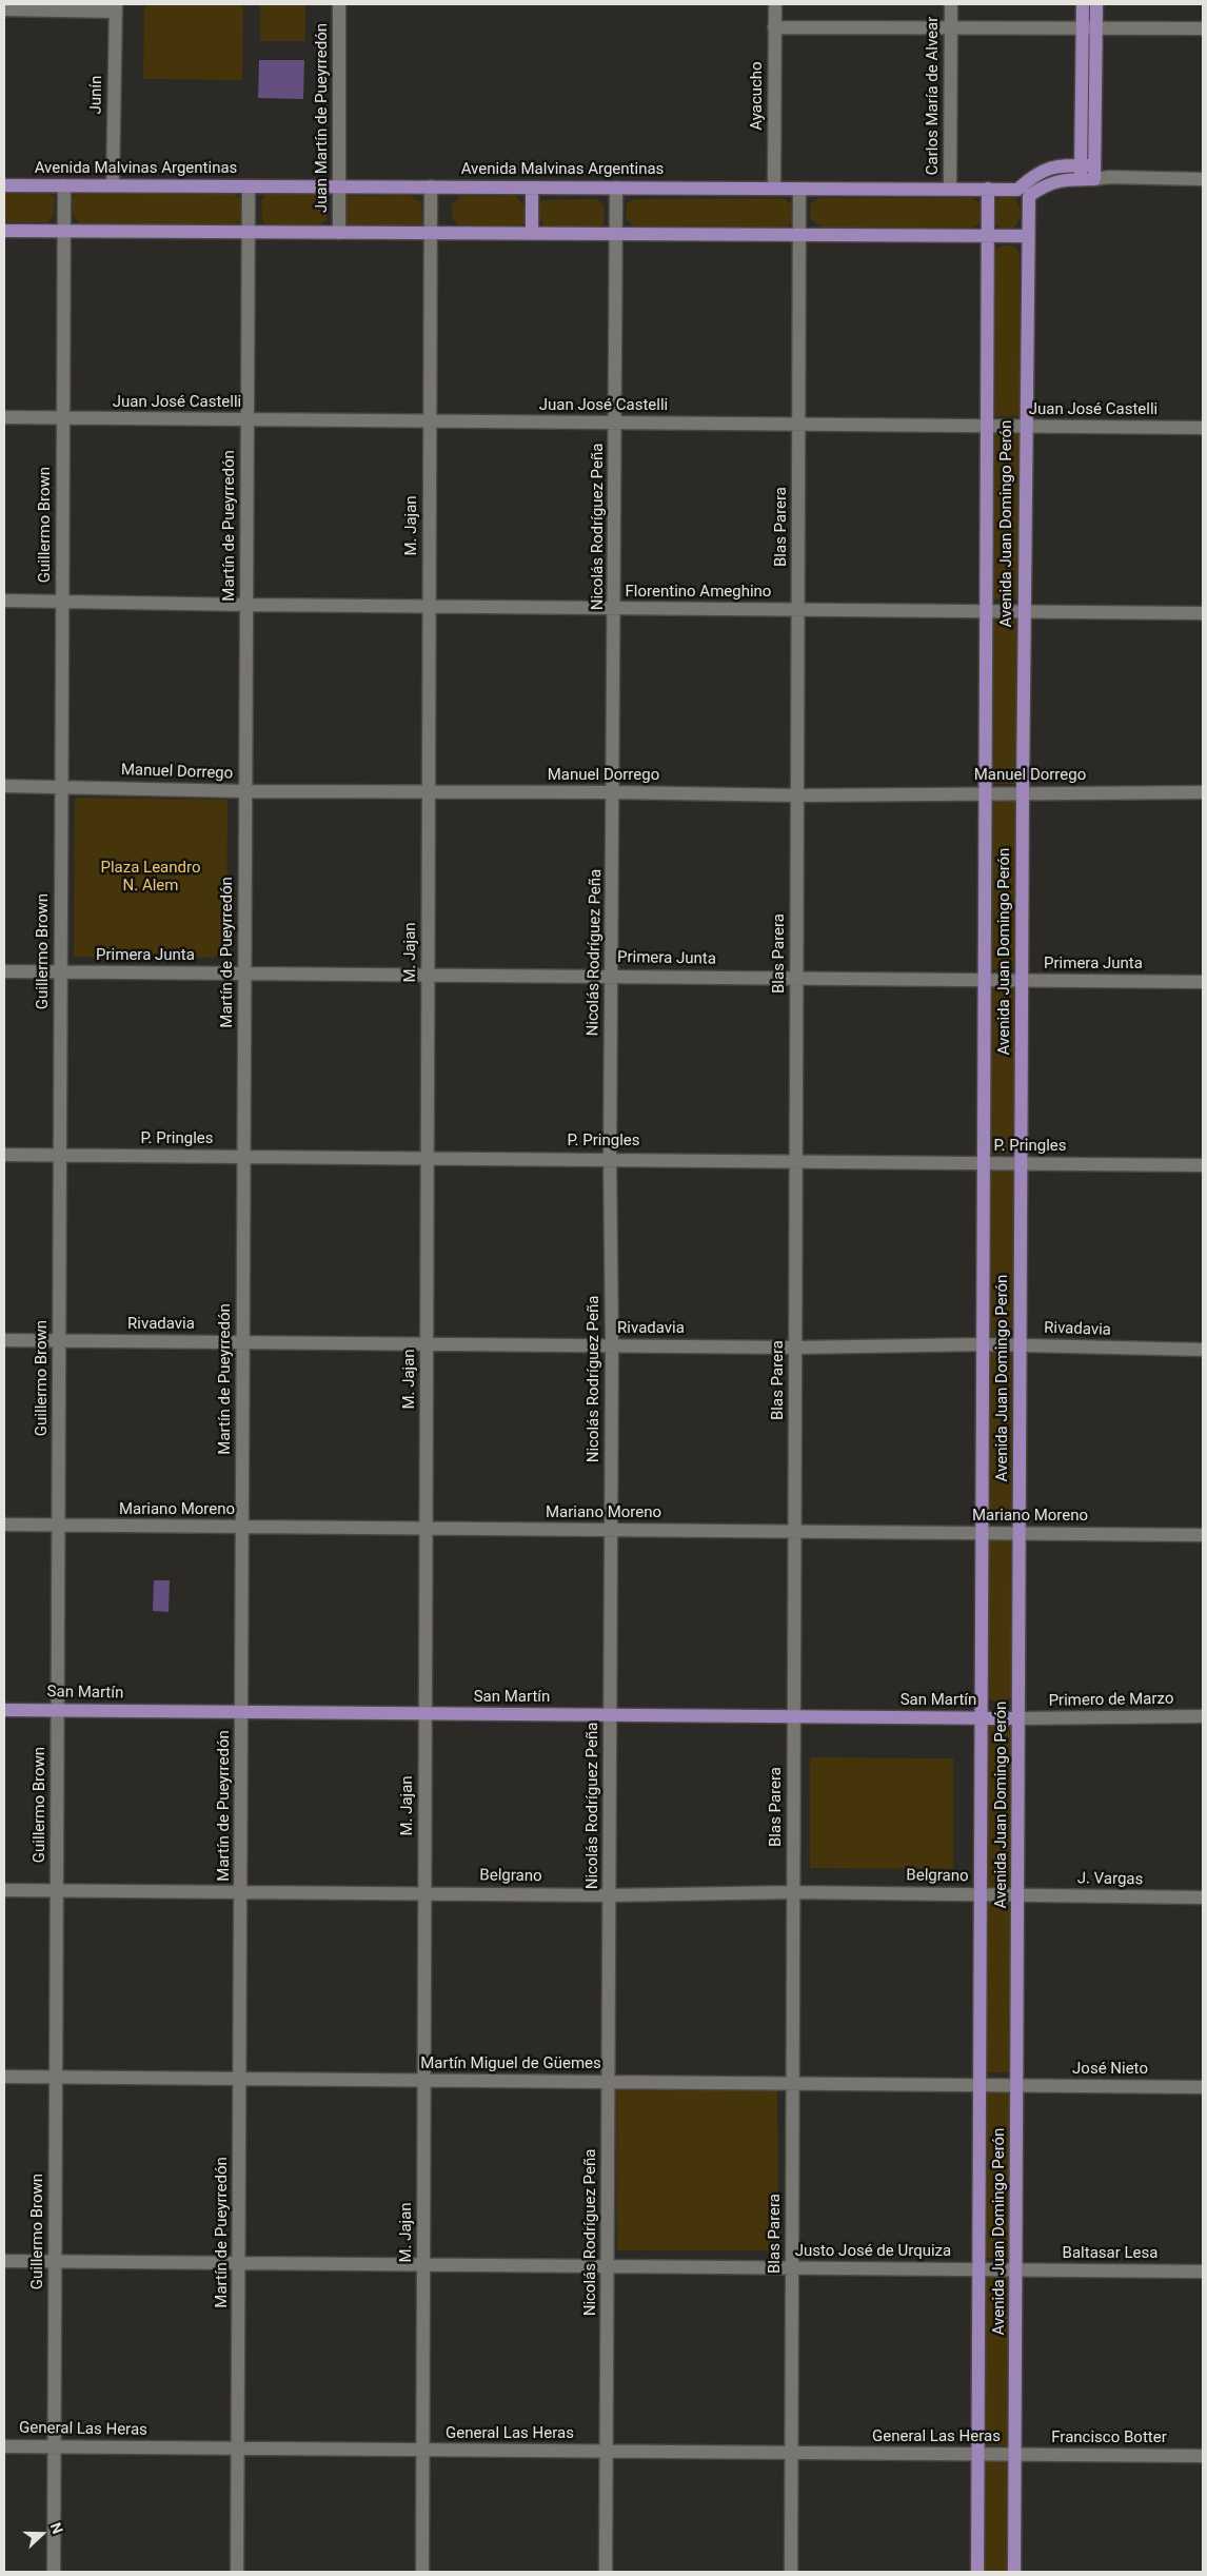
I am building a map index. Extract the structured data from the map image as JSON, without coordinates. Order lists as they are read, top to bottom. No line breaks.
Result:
{"streets":{"main road":["Avenida Malvinas Argentinas","Avenida Juan Domingo Perón","San Martín"],"street":["Junín","Ayacucho","Carlos María de Alvear","Juan Martín de Pueyrredón","Juan José Castelli","Guillermo Brown","Martín de Pueyrredón","M. Jajan","Nicolás Rodríguez Peña","Blas Parera","Florentino Ameghino","Manuel Dorrego","Primera Junta","P. Pringles","Rivadavia","Mariano Moreno","Primero de Marzo","Belgrano","J. Vargas","Martín Miguel de Güemes","José Nieto","Justo José de Urquiza","Baltasar Lesa","General Las Heras","Francisco Botter"]},"crossings":[["Junín","Avenida Malvinas Argentinas"],["Ayacucho","Avenida Malvinas Argentinas"],["Carlos María de Alvear","Avenida Malvinas Argentinas"],["Juan Martín de Pueyrredón","Avenida Malvinas Argentinas"],["Avenida Malvinas Argentinas","Avenida Juan Domingo Perón"],["Avenida Malvinas Argentinas","Guillermo Brown"],["Avenida Malvinas Argentinas","Martín de Pueyrredón"],["Avenida Malvinas Argentinas","M. Jajan"],["Avenida Malvinas Argentinas","Nicolás Rodríguez Peña"],["Avenida Malvinas Argentinas","Blas Parera"],["Juan José Castelli","Avenida Juan Domingo Perón"],["Juan José Castelli","Guillermo Brown"],["Juan José Castelli","Martín de Pueyrredón"],["Juan José Castelli","M. Jajan"],["Juan José Castelli","Nicolás Rodríguez Peña"],["Juan José Castelli","Blas Parera"],["Avenida Juan Domingo Perón","Florentino Ameghino"],["Avenida Juan Domingo Perón","Manuel Dorrego"],["Avenida Juan Domingo Perón","Primera Junta"],["Avenida Juan Domingo Perón","P. Pringles"],["Avenida Juan Domingo Perón","Rivadavia"],["Avenida Juan Domingo Perón","Mariano Moreno"],["Avenida Juan Domingo Perón","San Martín"],["Avenida Juan Domingo Perón","Primero de Marzo"],["Avenida Juan Domingo Perón","Belgrano"],["Avenida Juan Domingo Perón","J. Vargas"],["Avenida Juan Domingo Perón","Martín Miguel de Güemes"],["Avenida Juan Domingo Perón","José Nieto"],["Avenida Juan Domingo Perón","Justo José de Urquiza"],["Avenida Juan Domingo Perón","Baltasar Lesa"],["Avenida Juan Domingo Perón","General Las Heras"],["Avenida Juan Domingo Perón","Francisco Botter"],["Guillermo Brown","Florentino Ameghino"],["Guillermo Brown","Manuel Dorrego"],["Guillermo Brown","Primera Junta"],["Guillermo Brown","P. Pringles"],["Guillermo Brown","Rivadavia"],["Guillermo Brown","Mariano Moreno"],["Guillermo Brown","San Martín"],["Guillermo Brown","Belgrano"],["Guillermo Brown","Martín Miguel de Güemes"],["Guillermo Brown","Justo José de Urquiza"],["Guillermo Brown","General Las Heras"],["Martín de Pueyrredón","Florentino Ameghino"],["Martín de Pueyrredón","Manuel Dorrego"],["Martín de Pueyrredón","Primera Junta"],["Martín de Pueyrredón","P. Pringles"],["Martín de Pueyrredón","Rivadavia"],["Martín de Pueyrredón","Mariano Moreno"],["Martín de Pueyrredón","San Martín"],["Martín de Pueyrredón","Belgrano"],["Martín de Pueyrredón","Martín Miguel de Güemes"],["Martín de Pueyrredón","Justo José de Urquiza"],["Martín de Pueyrredón","General Las Heras"],["M. Jajan","Florentino Ameghino"],["M. Jajan","Manuel Dorrego"],["M. Jajan","Primera Junta"],["M. Jajan","P. Pringles"],["M. Jajan","Rivadavia"],["M. Jajan","Mariano Moreno"],["M. Jajan","San Martín"],["M. Jajan","Belgrano"],["M. Jajan","Martín Miguel de Güemes"],["M. Jajan","Justo José de Urquiza"],["M. Jajan","General Las Heras"],["Nicolás Rodríguez Peña","Florentino Ameghino"],["Nicolás Rodríguez Peña","Manuel Dorrego"],["Nicolás Rodríguez Peña","Primera Junta"],["Nicolás Rodríguez Peña","P. Pringles"],["Nicolás Rodríguez Peña","Rivadavia"],["Nicolás Rodríguez Peña","Mariano Moreno"],["Nicolás Rodríguez Peña","San Martín"],["Nicolás Rodríguez Peña","Belgrano"],["Nicolás Rodríguez Peña","Martín Miguel de Güemes"],["Nicolás Rodríguez Peña","Justo José de Urquiza"],["Nicolás Rodríguez Peña","General Las Heras"],["Blas Parera","Florentino Ameghino"],["Blas Parera","Manuel Dorrego"],["Blas Parera","Primera Junta"],["Blas Parera","P. Pringles"],["Blas Parera","Rivadavia"],["Blas Parera","Mariano Moreno"],["Blas Parera","San Martín"],["Blas Parera","Belgrano"],["Blas Parera","Martín Miguel de Güemes"],["Blas Parera","Justo José de Urquiza"],["Blas Parera","General Las Heras"],["San Martín","Primero de Marzo"],["Belgrano","J. Vargas"],["Martín Miguel de Güemes","José Nieto"],["Justo José de Urquiza","Baltasar Lesa"],["General Las Heras","Francisco Botter"]],"parks":["Plaza Leandro N. Alem"],"north":"right"}
